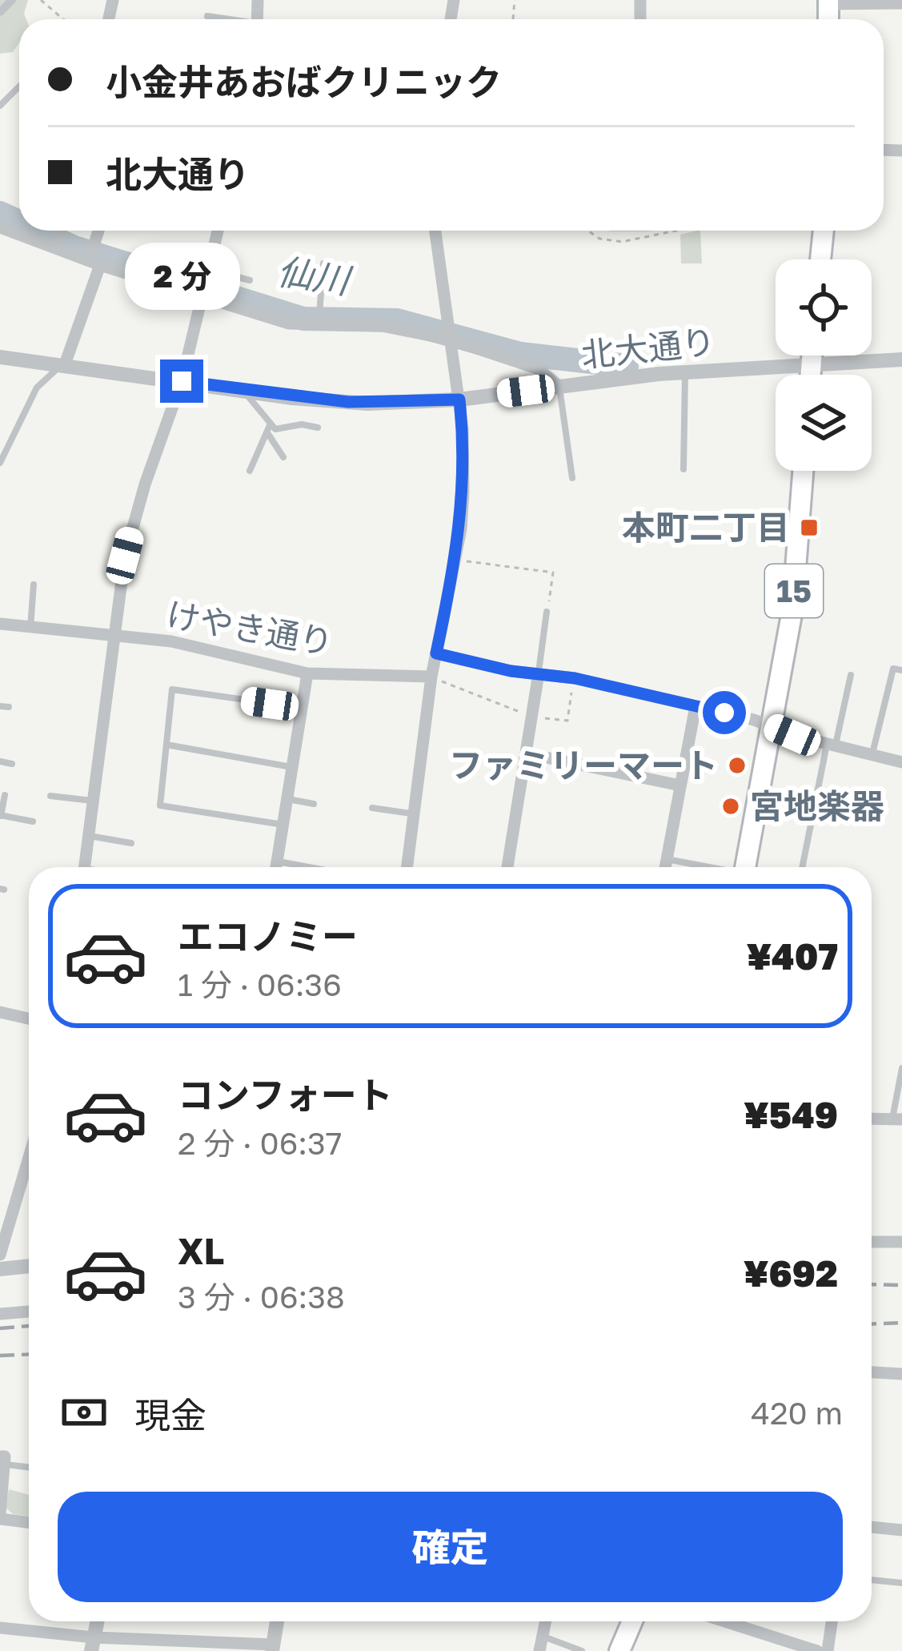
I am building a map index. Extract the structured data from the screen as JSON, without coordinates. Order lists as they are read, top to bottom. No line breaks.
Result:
{"streets":{"main road":["15"],"street":["北大通り","けやき通り"]},"water":["仙川"],"places":{"transit":["本町二丁目"],"other":["ファミリーマート","宮地楽器"]},"page":{"banner":["小金井あおばクリニック","北大通り"],"bubble":"2 分","list":[{"name":"エコノミー","note":"1 分 · 06:36","value":"¥407"},{"name":"コンフォート","note":"2 分 · 06:37","value":"¥549"},{"name":"XL","note":"3 分 · 06:38","value":"¥692"}],"pay":["現金","420 m"],"buttons":"確定"}}
